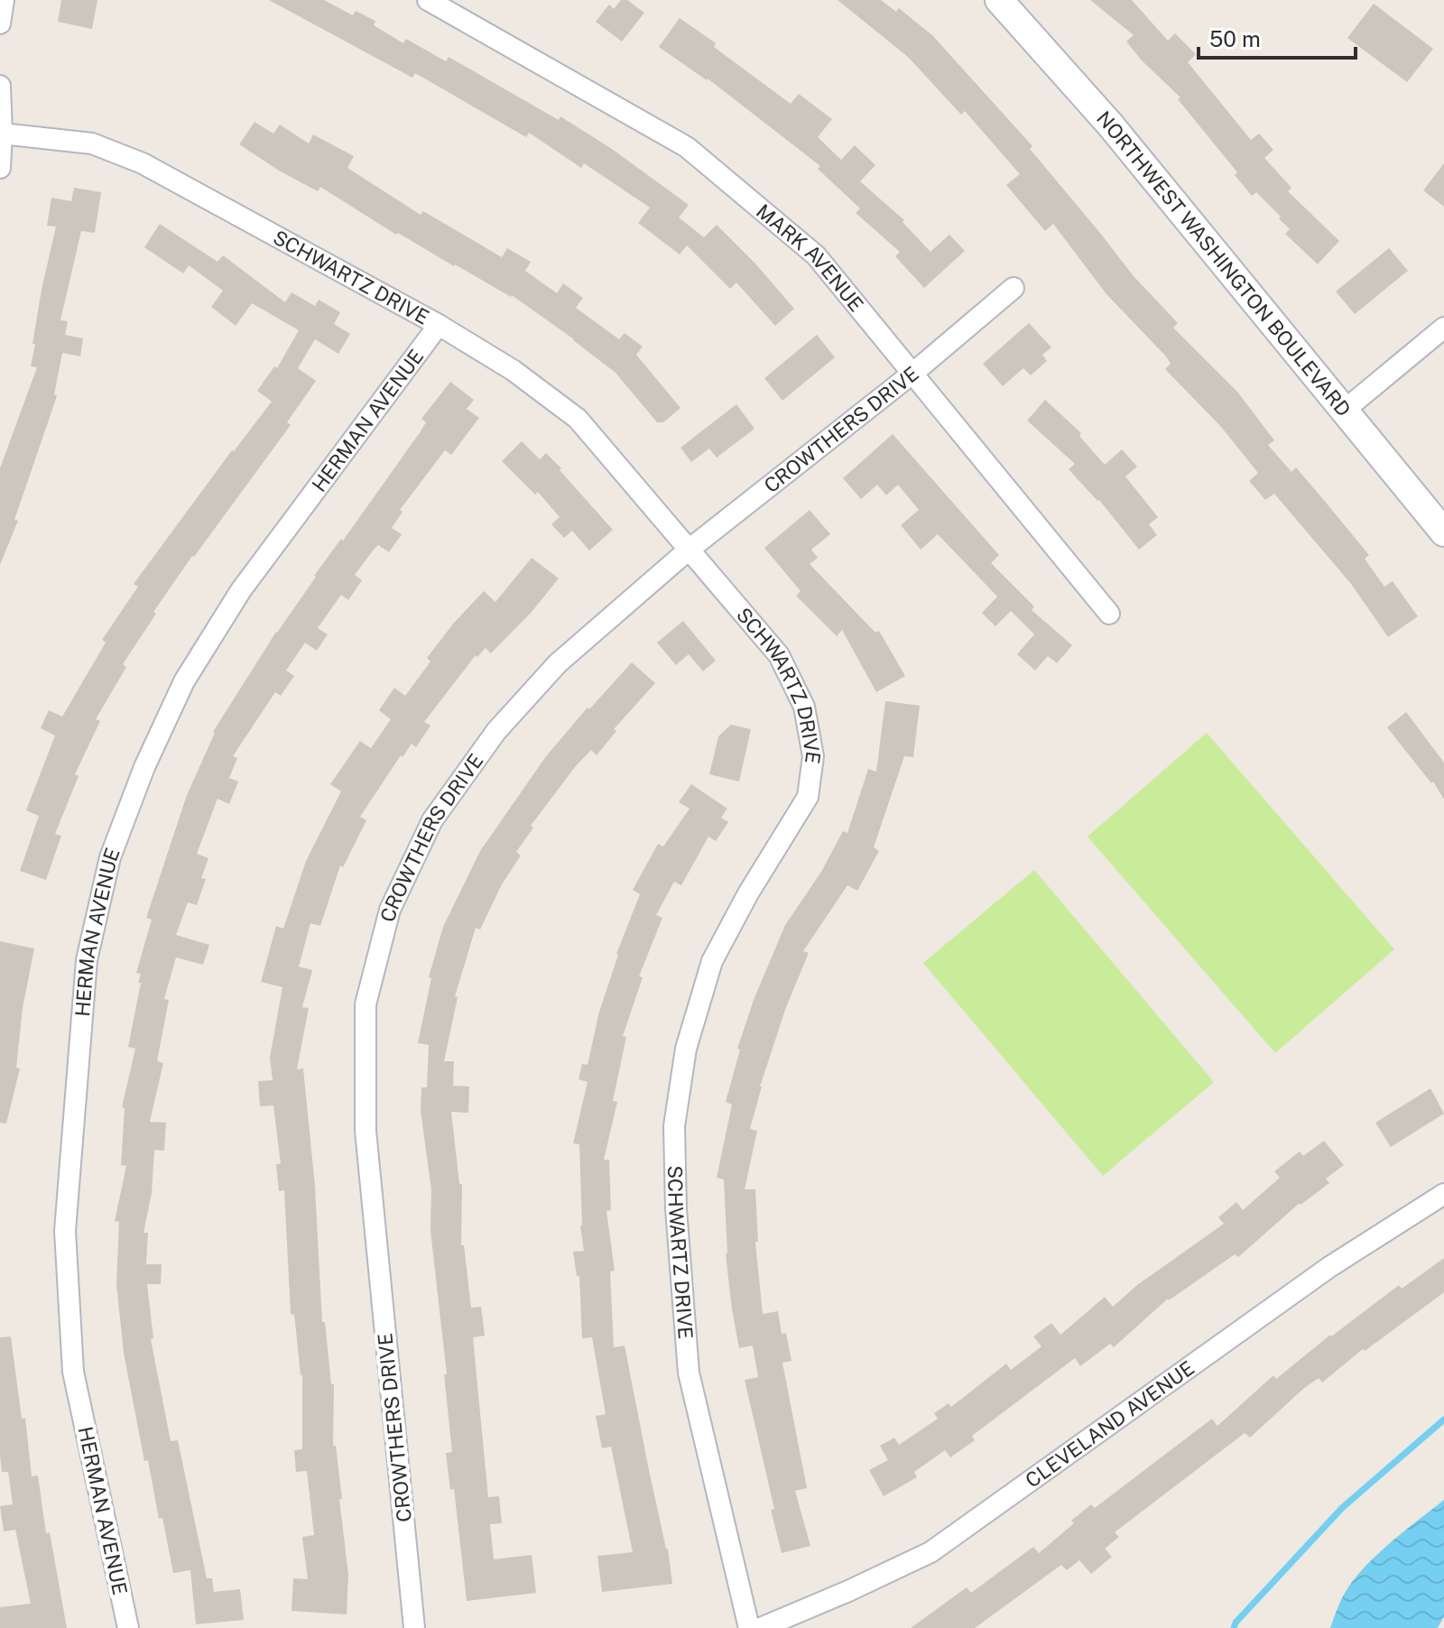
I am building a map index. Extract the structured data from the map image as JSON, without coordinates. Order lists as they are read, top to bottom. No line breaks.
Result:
{"streets":{"main road":["NORTHWEST WASHINGTON BOULEVARD"],"street":["MARK AVENUE","SCHWARTZ DRIVE","HERMAN AVENUE","CROWTHERS DRIVE","CLEVELAND AVENUE"]},"crossings":[["MARK AVENUE","CROWTHERS DRIVE"],["SCHWARTZ DRIVE","HERMAN AVENUE"],["SCHWARTZ DRIVE","CROWTHERS DRIVE"]],"scale_bar":"50 m"}
